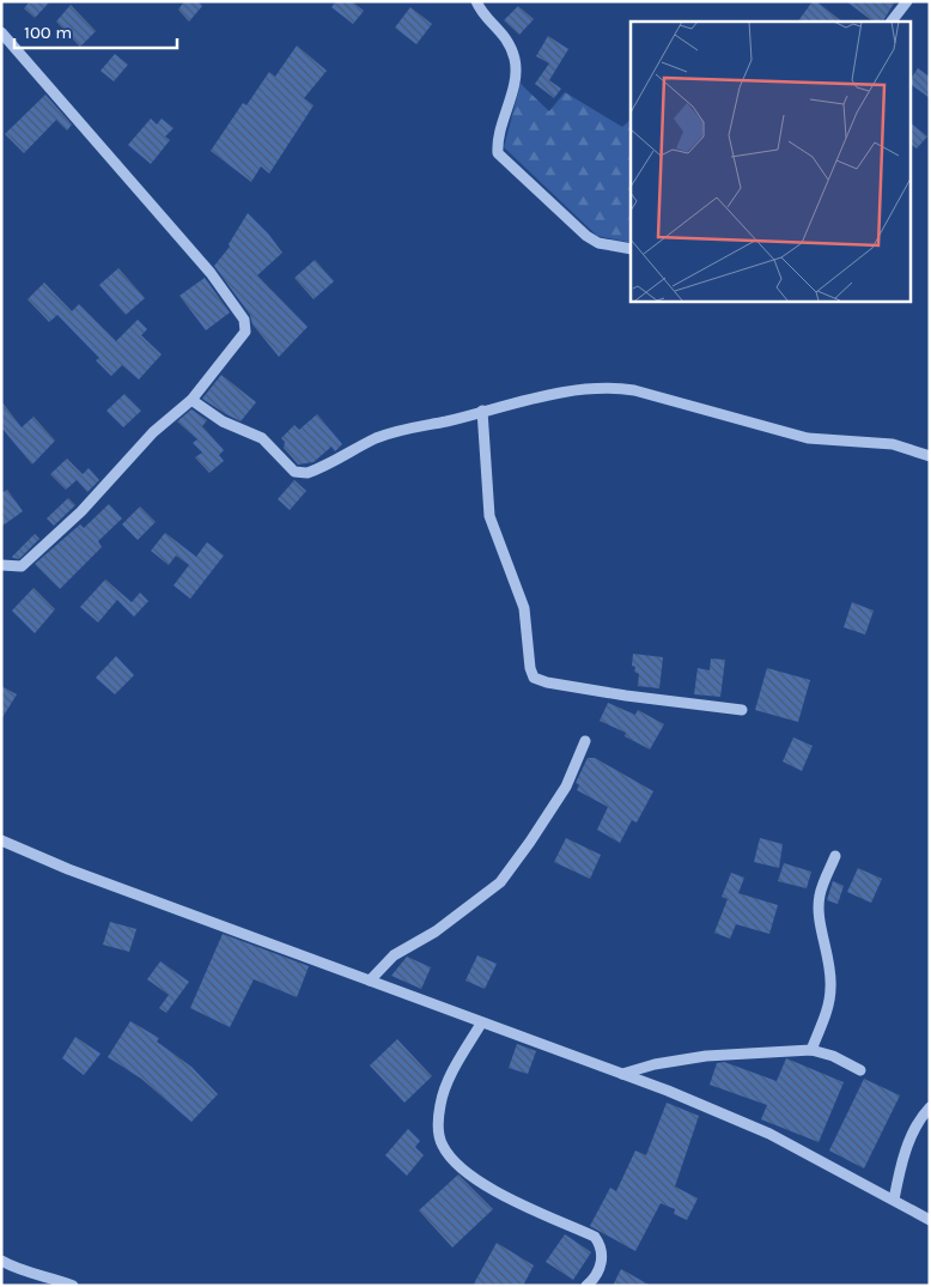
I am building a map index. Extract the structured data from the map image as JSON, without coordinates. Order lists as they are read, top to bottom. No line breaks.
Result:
{"scale_bar":"100 m"}
